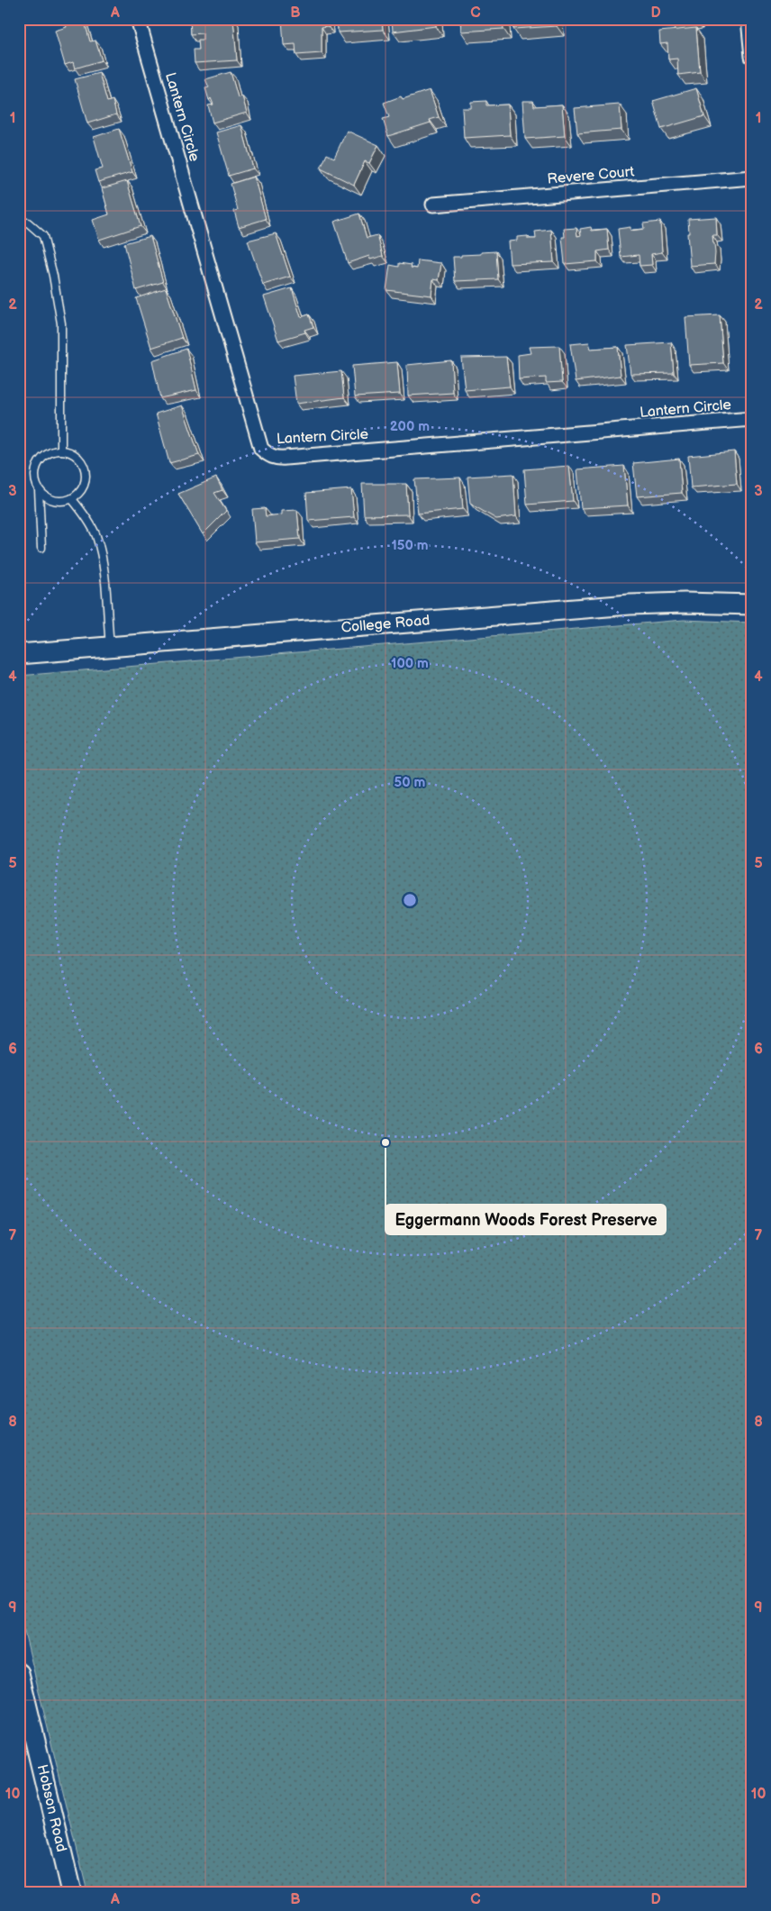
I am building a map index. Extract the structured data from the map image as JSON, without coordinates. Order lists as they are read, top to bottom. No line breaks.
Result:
{"streets":{"main road":["College Road","Hobson Road"],"street":["Lantern Circle","Revere Court"]},"places":["Eggermann Woods Forest Preserve"],"grid":{"columns":["A","B","C","D"],"rows":["1","2","3","4","5","6","7","8","9","10"]},"rings":["200 m","150 m","100 m","50 m"]}
